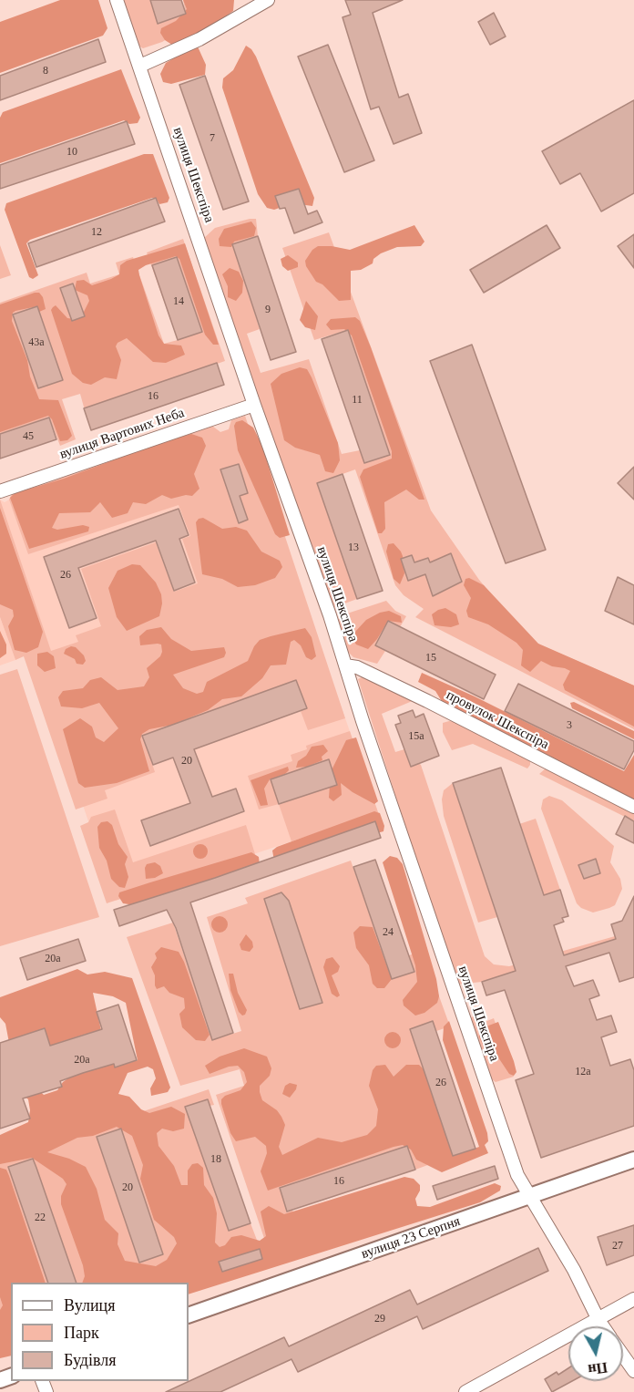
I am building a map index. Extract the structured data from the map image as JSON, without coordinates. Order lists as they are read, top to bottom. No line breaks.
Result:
{"streets":{"street":["вулиця Шекспіра","вулиця Вартових Неба","провулок Шекспіра","вулиця 23 Серпня"]},"crossings":[["вулиця Шекспіра","вулиця Вартових Неба"],["вулиця Шекспіра","провулок Шекспіра"],["вулиця Шекспіра","вулиця 23 Серпня"]],"house_numbers":["8","7","10","12","14","9","43а","16","11","45","13","26","15","3","15а","20","24","20а","20а","12а","26","18","16","20","22","27","29"],"legend":["Вулиця","Парк","Будівля"],"north":"bottom"}
